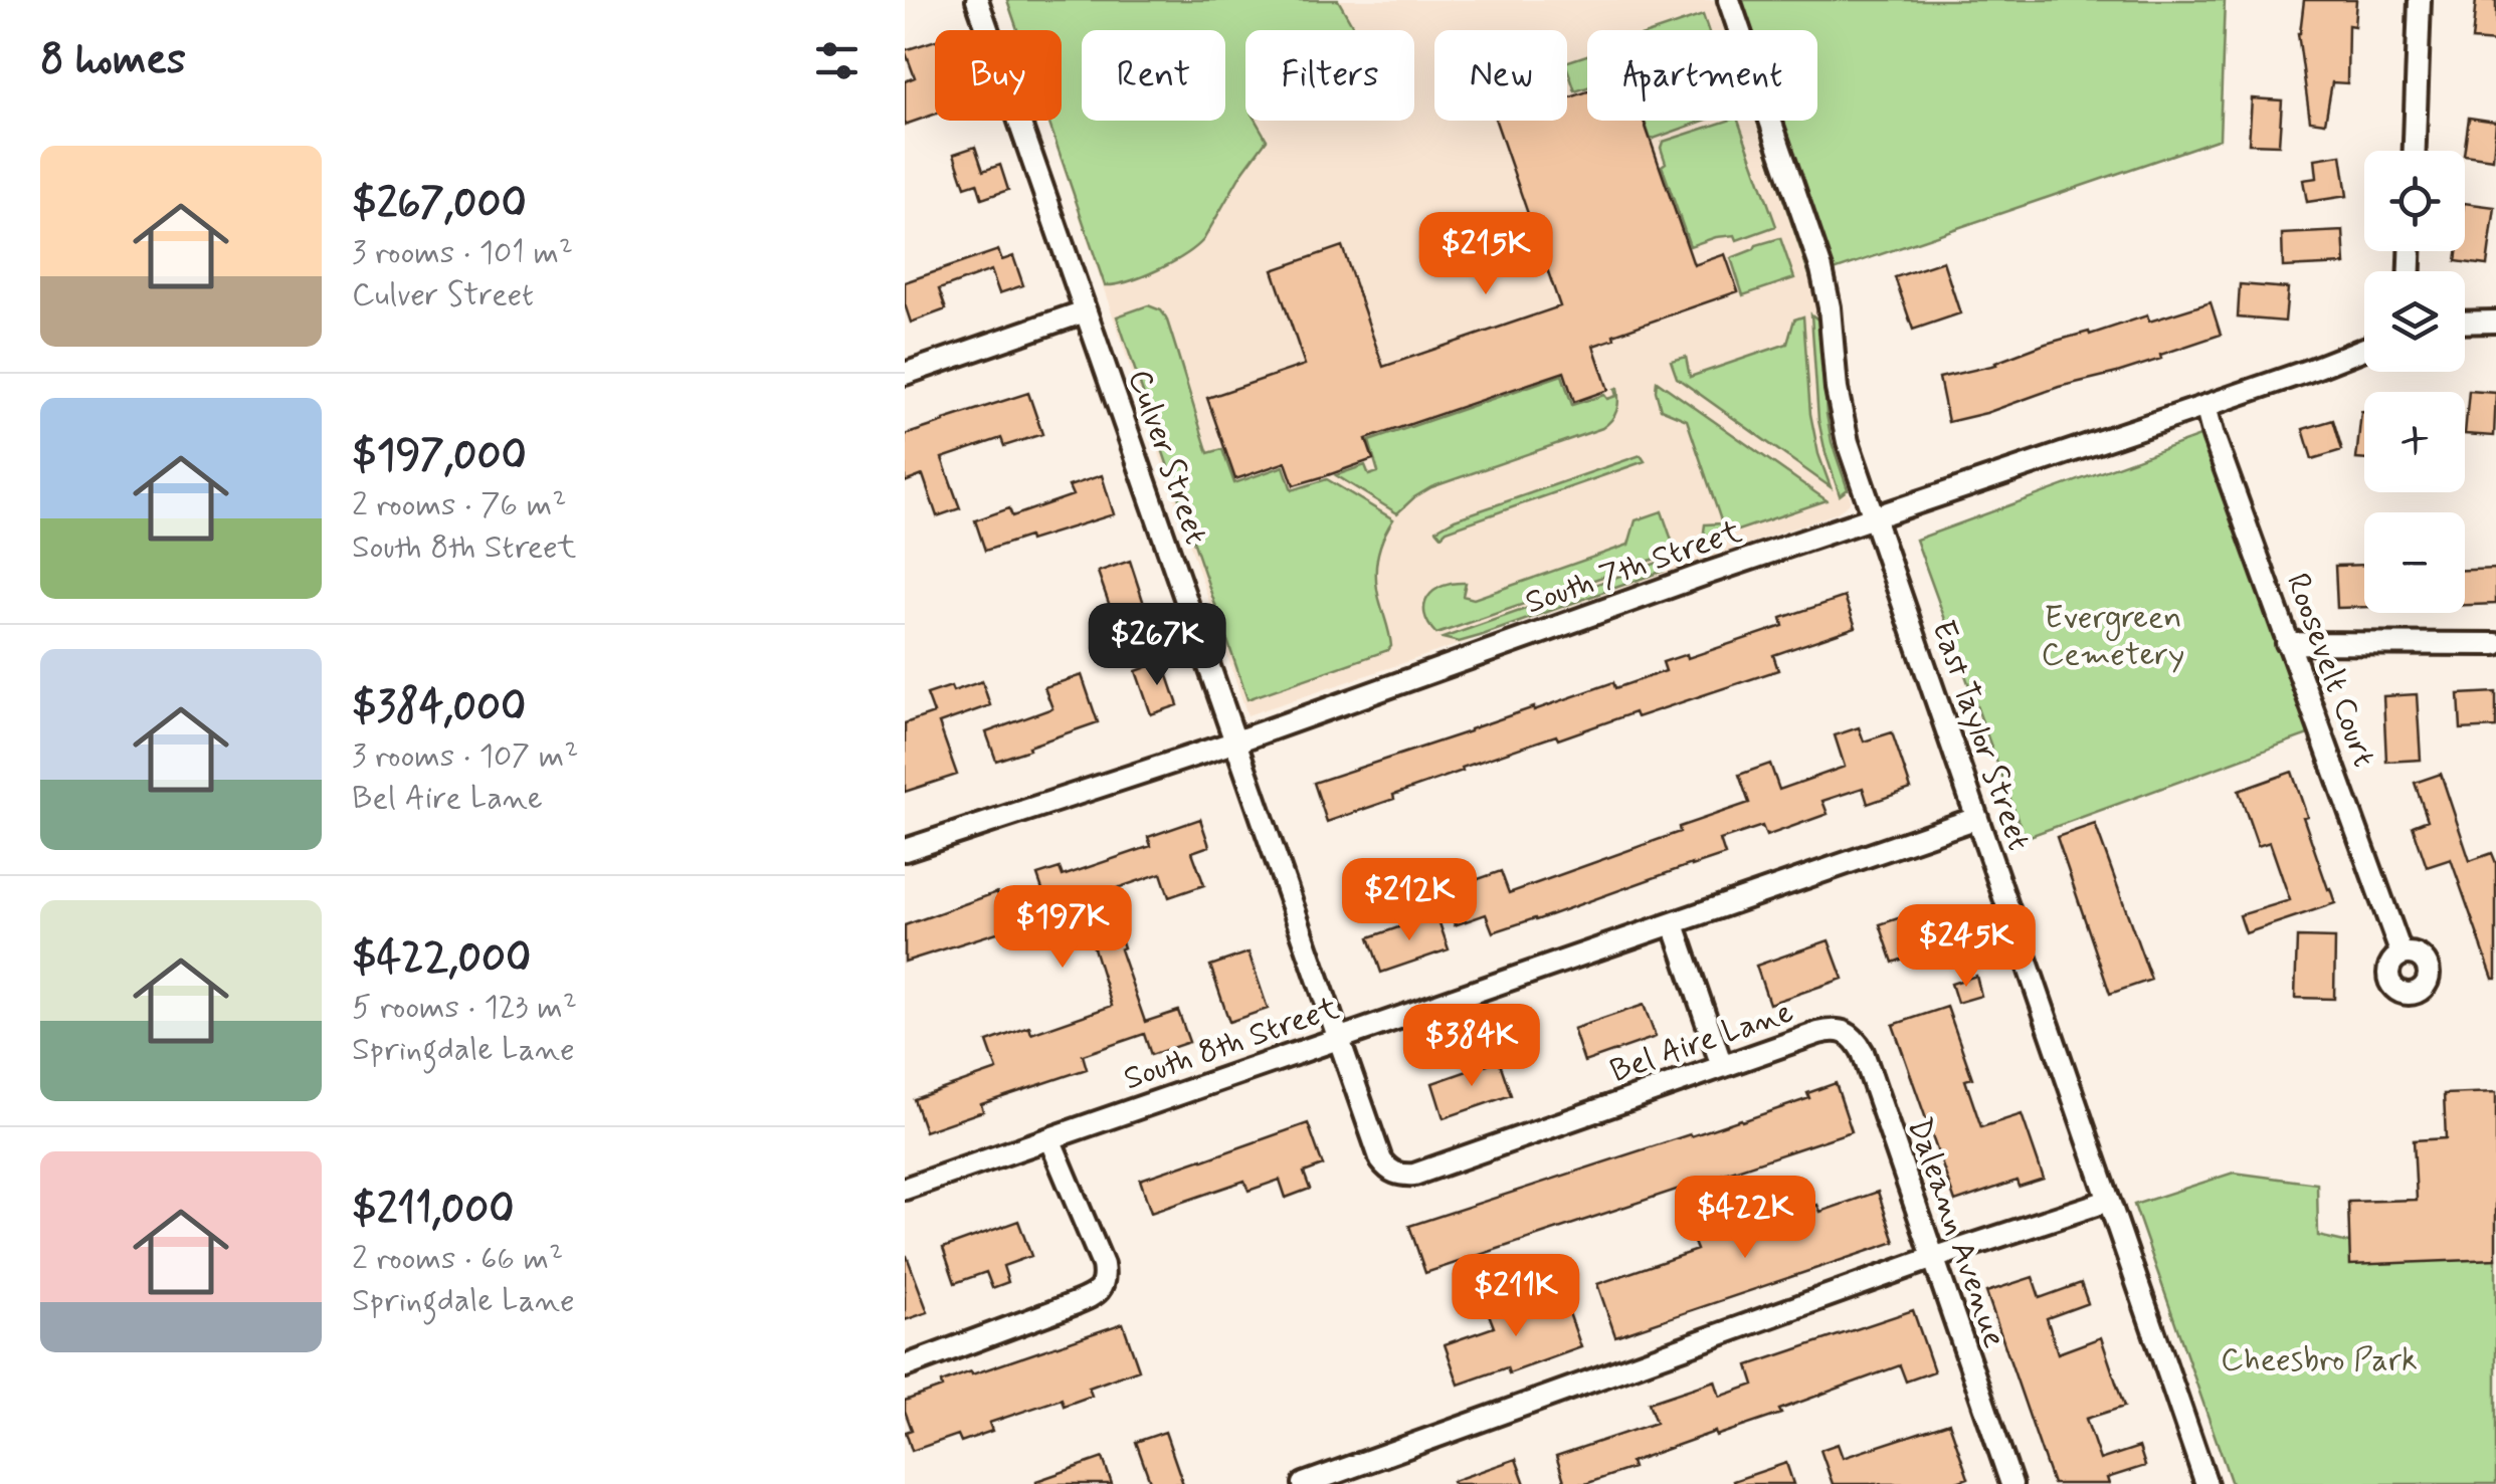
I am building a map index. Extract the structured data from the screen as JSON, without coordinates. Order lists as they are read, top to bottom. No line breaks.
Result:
{"streets":{"street":["Culver Street","South 7th Street","Roosevelt Court","East Taylor Street","Bel Aire Lane","South 8th Street","Daleann Avenue"]},"crossings":[["Culver Street","South 7th Street"],["Culver Street","Bel Aire Lane"],["Culver Street","South 8th Street"],["South 7th Street","Roosevelt Court"],["South 7th Street","East Taylor Street"],["East Taylor Street","South 8th Street"],["Bel Aire Lane","Daleann Avenue"]],"parks":["Evergreen Cemetery","Cheesbro Park"],"page":{"heading":"8 homes","chip":["Buy","Rent","Filters","New","Apartment"],"list":[{"name":"$267,000","note":"3 rooms · 101 m² · Culver Street"},{"name":"$197,000","note":"2 rooms · 76 m² · South 8th Street"},{"name":"$384,000","note":"3 rooms · 107 m² · Bel Aire Lane"},{"name":"$422,000","note":"5 rooms · 123 m² · Springdale Lane"},{"name":"$211,000","note":"2 rooms · 66 m² · Springdale Lane"}],"map_buttons":["+","−"],"price":["$215K","$267K","$212K","$197K","$245K","$384K","$422K","$211K"]}}
